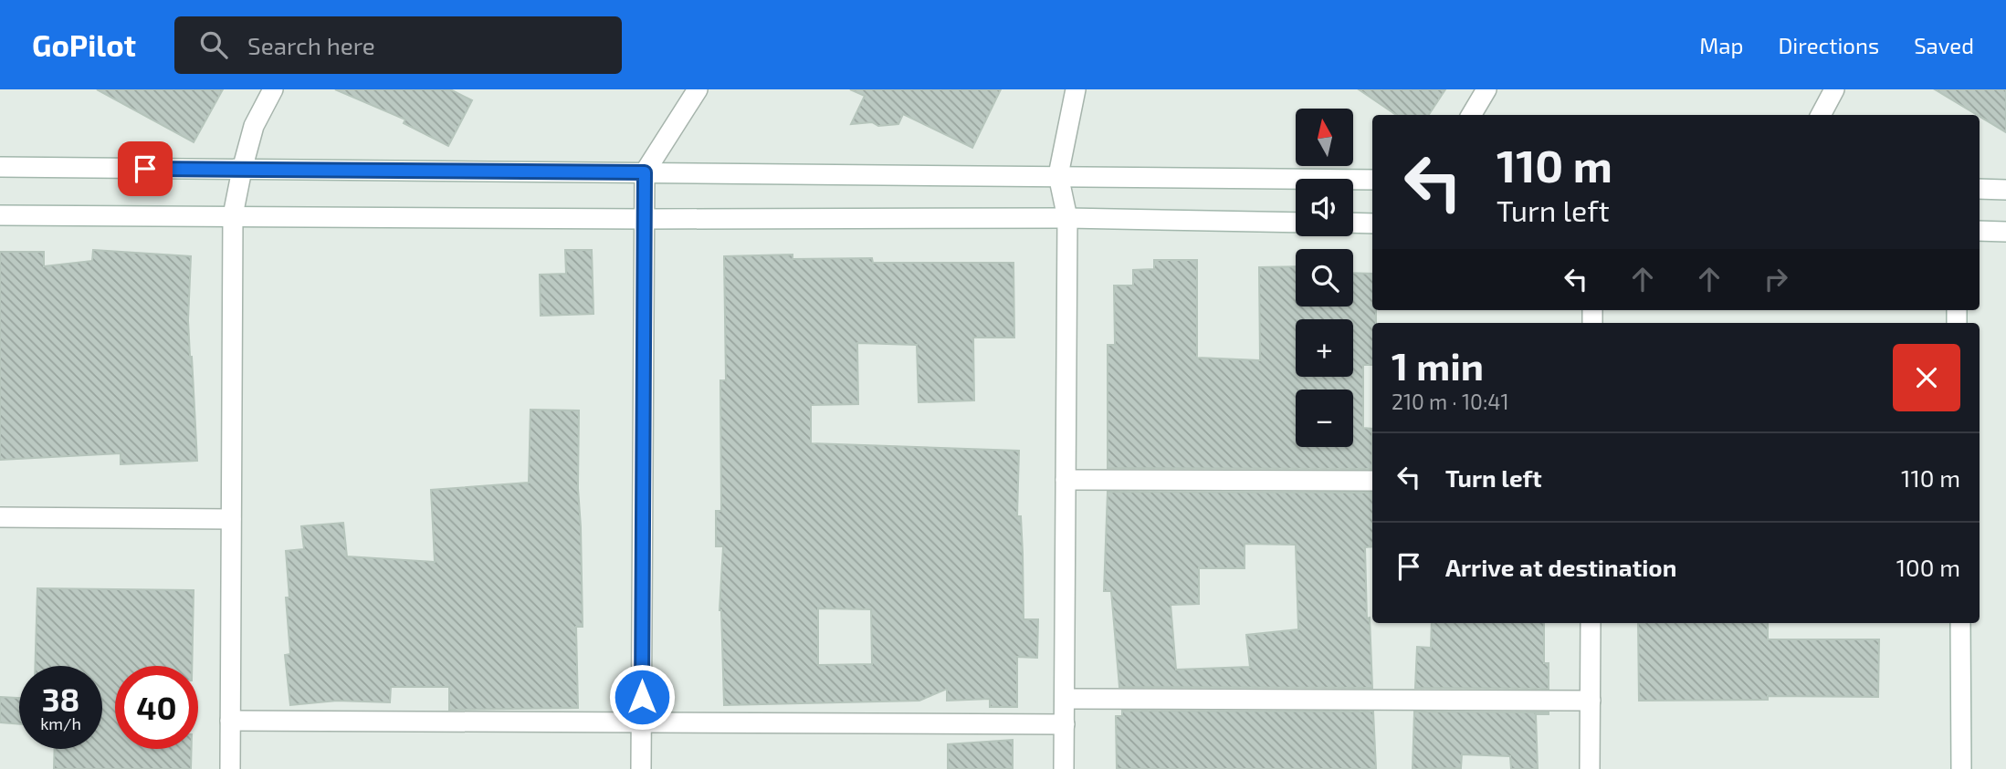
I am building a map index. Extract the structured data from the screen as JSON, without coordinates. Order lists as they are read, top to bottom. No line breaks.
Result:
{"north":"top","page":{"header":"GoPilot","search":"Search here","nav":["Map","Directions","Saved"],"map_buttons":["+","−"],"turn":["110 m","Turn left"],"heading":["1 min","210 m · 10:41"],"list":[{"name":"Turn left","value":"110 m"},{"name":"Arrive at destination","value":"100 m"}],"speed":"38 km/h","limit":"40"}}
